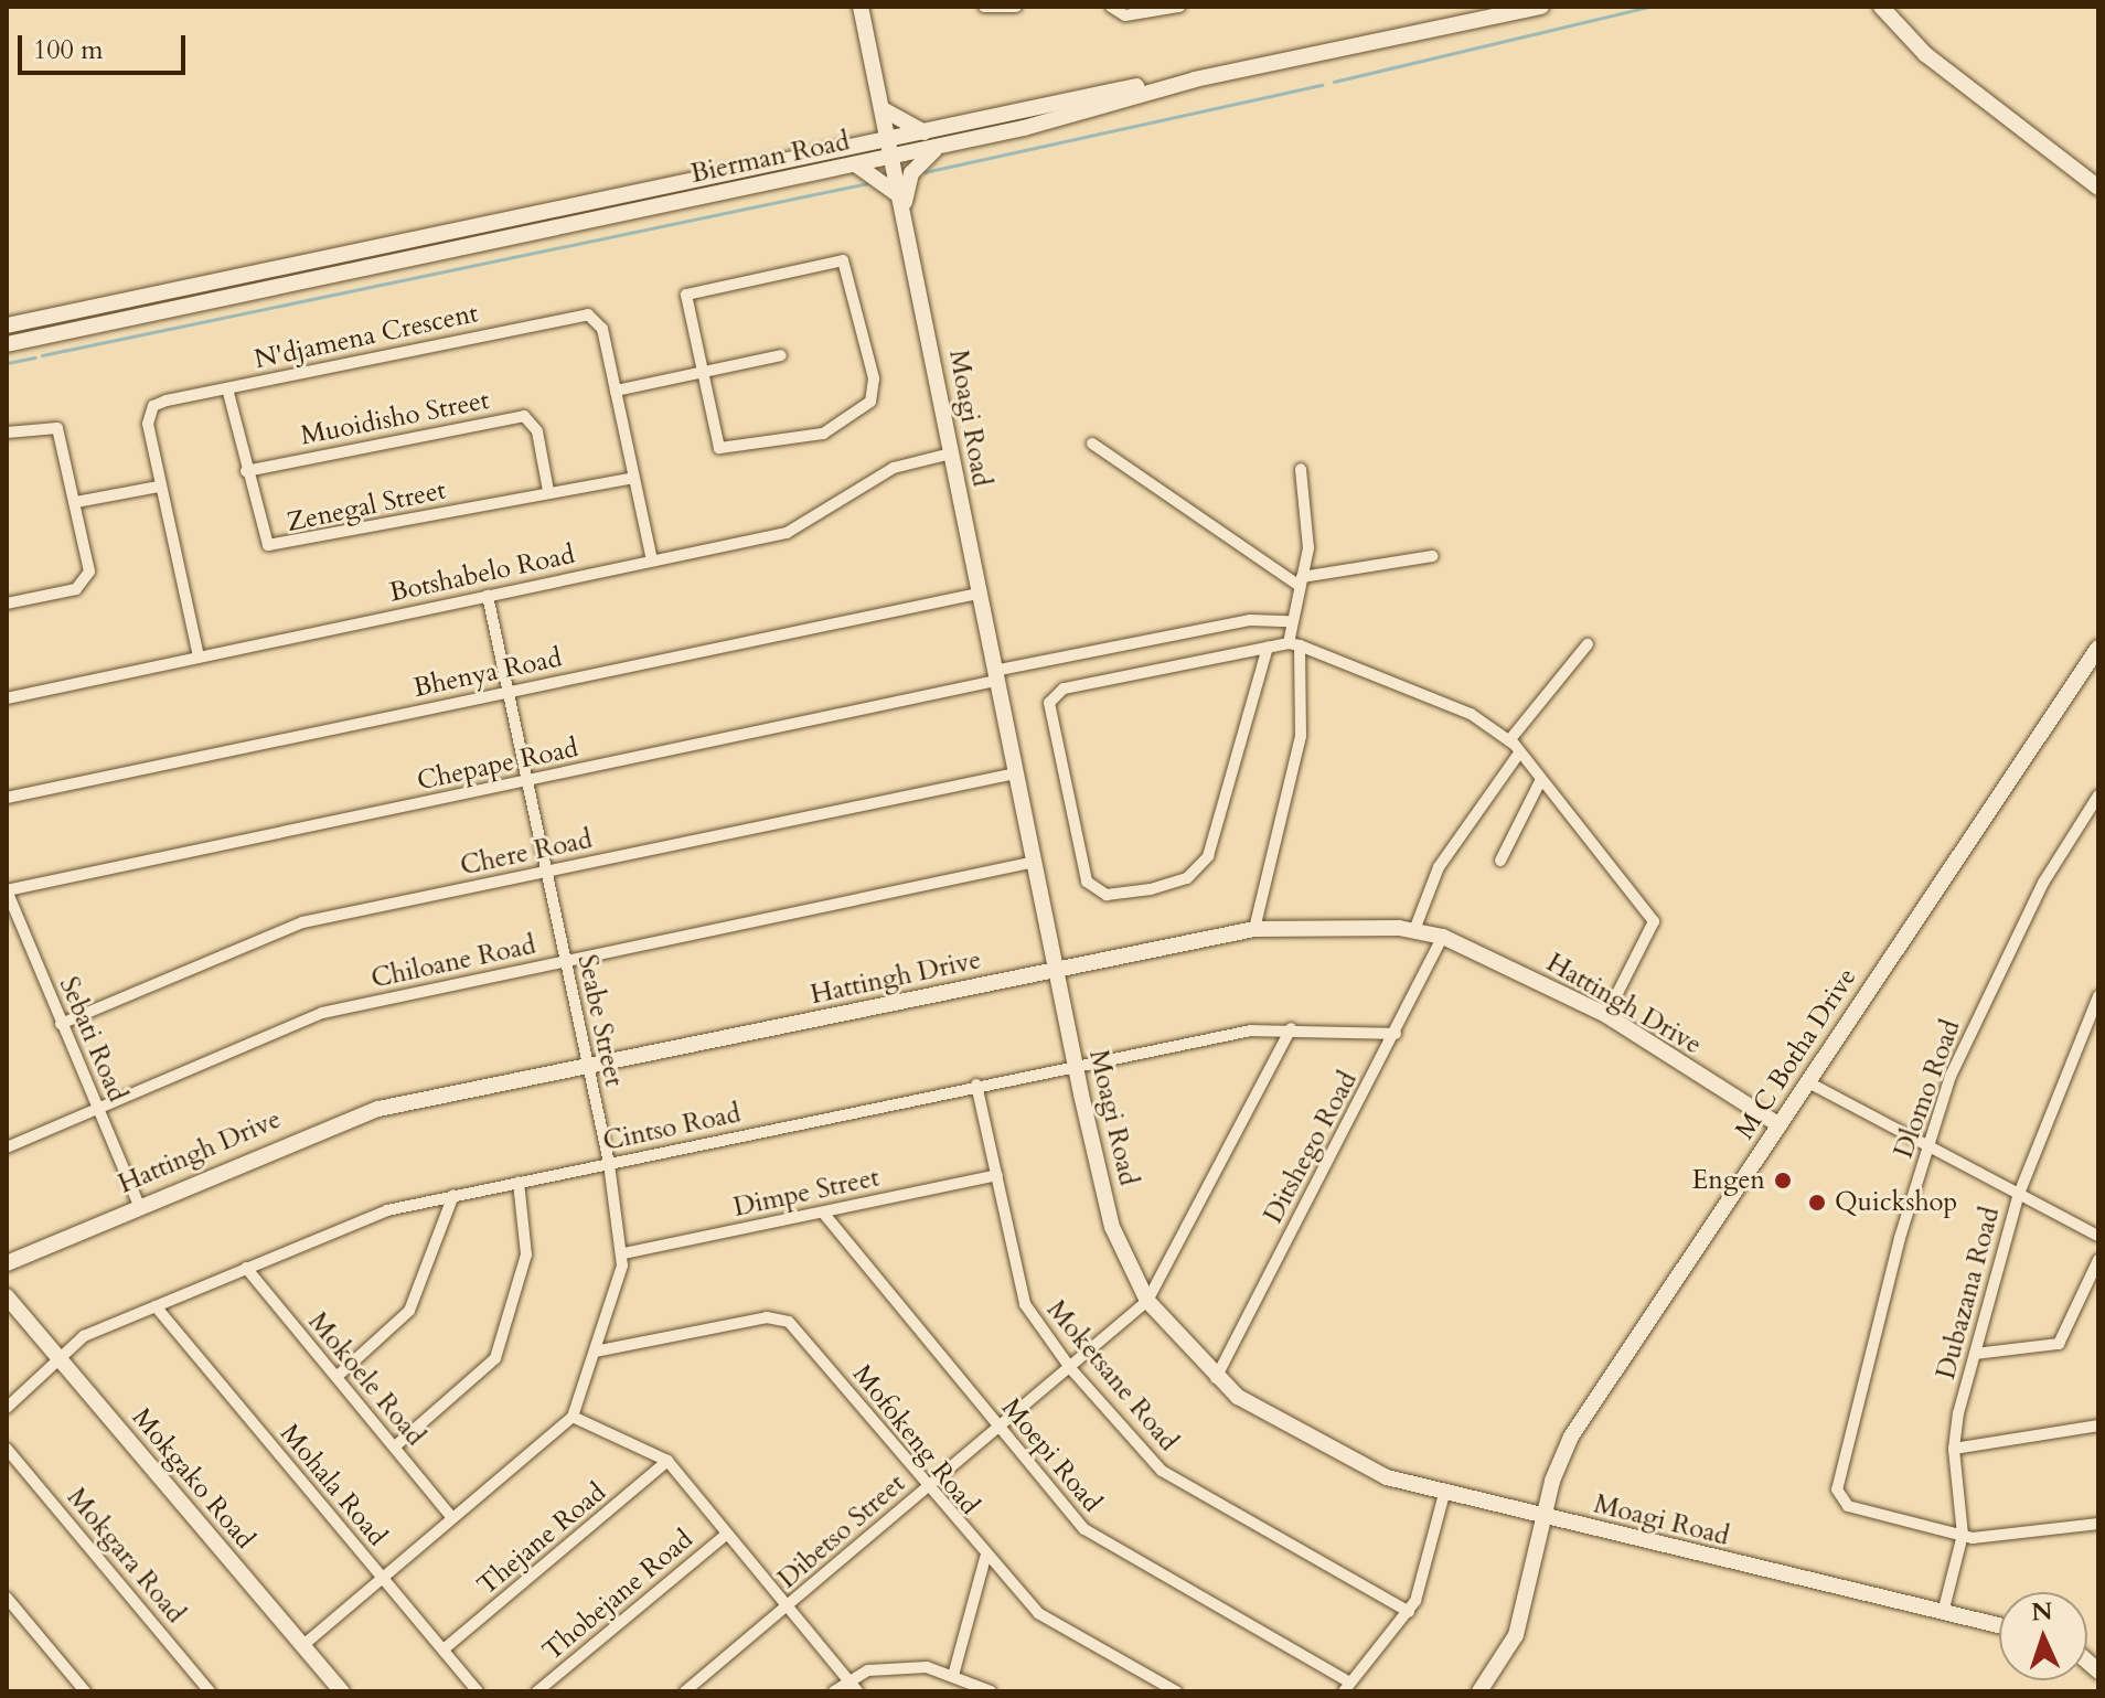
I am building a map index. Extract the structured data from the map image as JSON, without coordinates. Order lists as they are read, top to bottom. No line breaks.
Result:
{"streets":{"street":["Bierman Road","N'djamena Crescent","Muoidisho Street","Moagi Road","Zenegal Street","Botshabelo Road","Bhenya Road","Chepape Road","Chere Road","Chiloane Road","Hattingh Drive","Seabe Street","Sebati Road","M C Botha Drive","Dlomo Road","Cintso Road","Ditshego Road","Dimpe Street","Dubazana Road","Moketsane Road","Mokoele Road","Mofokeng Road","Moepi Road","Mokgako Road","Mohala Road","Dibetso Street","Thejane Road","Mokgara Road","Thobejane Road"]},"crossings":[["Bierman Road","Moagi Road"],["N'djamena Crescent","Zenegal Street"],["N'djamena Crescent","Botshabelo Road"],["Muoidisho Street","Zenegal Street"],["Moagi Road","Botshabelo Road"],["Moagi Road","Bhenya Road"],["Moagi Road","Chepape Road"],["Moagi Road","Chere Road"],["Moagi Road","Chiloane Road"],["Moagi Road","Hattingh Drive"],["Moagi Road","M C Botha Drive"],["Moagi Road","Cintso Road"],["Moagi Road","Ditshego Road"],["Moagi Road","Dubazana Road"],["Moagi Road","Dibetso Street"],["Botshabelo Road","Seabe Street"],["Bhenya Road","Seabe Street"],["Chepape Road","Seabe Street"],["Chepape Road","Sebati Road"],["Chere Road","Seabe Street"],["Chere Road","Sebati Road"],["Chiloane Road","Seabe Street"],["Chiloane Road","Sebati Road"],["Hattingh Drive","Seabe Street"],["Hattingh Drive","Sebati Road"],["Hattingh Drive","M C Botha Drive"],["Hattingh Drive","Ditshego Road"],["Seabe Street","Cintso Road"],["Seabe Street","Dimpe Street"],["Seabe Street","Mofokeng Road"],["Dlomo Road","Dubazana Road"],["Cintso Road","Ditshego Road"],["Cintso Road","Moketsane Road"],["Cintso Road","Mokoele Road"],["Cintso Road","Mokgako Road"],["Cintso Road","Mohala Road"],["Dimpe Street","Moketsane Road"],["Dimpe Street","Moepi Road"],["Moketsane Road","Dibetso Street"],["Mofokeng Road","Dibetso Street"],["Moepi Road","Dibetso Street"],["Mohala Road","Thejane Road"]],"places":["Engen","Quickshop"],"scale_bar":"100 m","north":"top"}
